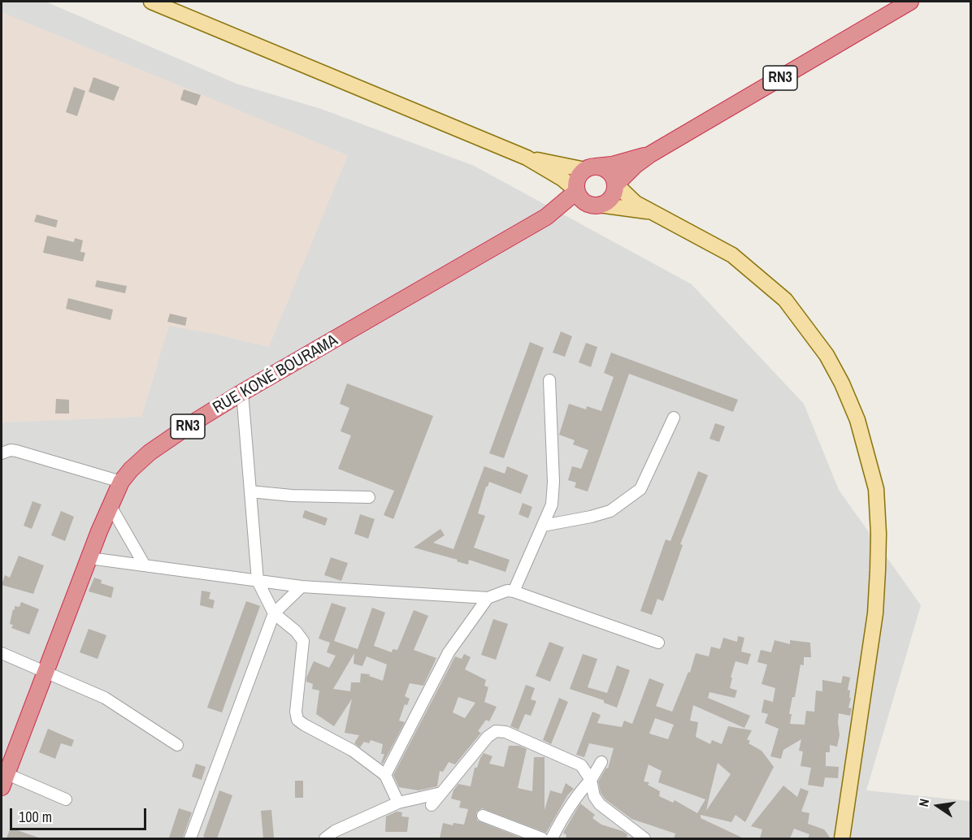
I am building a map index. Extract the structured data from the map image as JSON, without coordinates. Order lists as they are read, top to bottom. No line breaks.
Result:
{"streets":{"highway":["RN3","RUE KONÉ BOURAMA"]},"crossings":[["RN3","RUE KONÉ BOURAMA"]],"scale_bar":"100 m","north":"left"}
